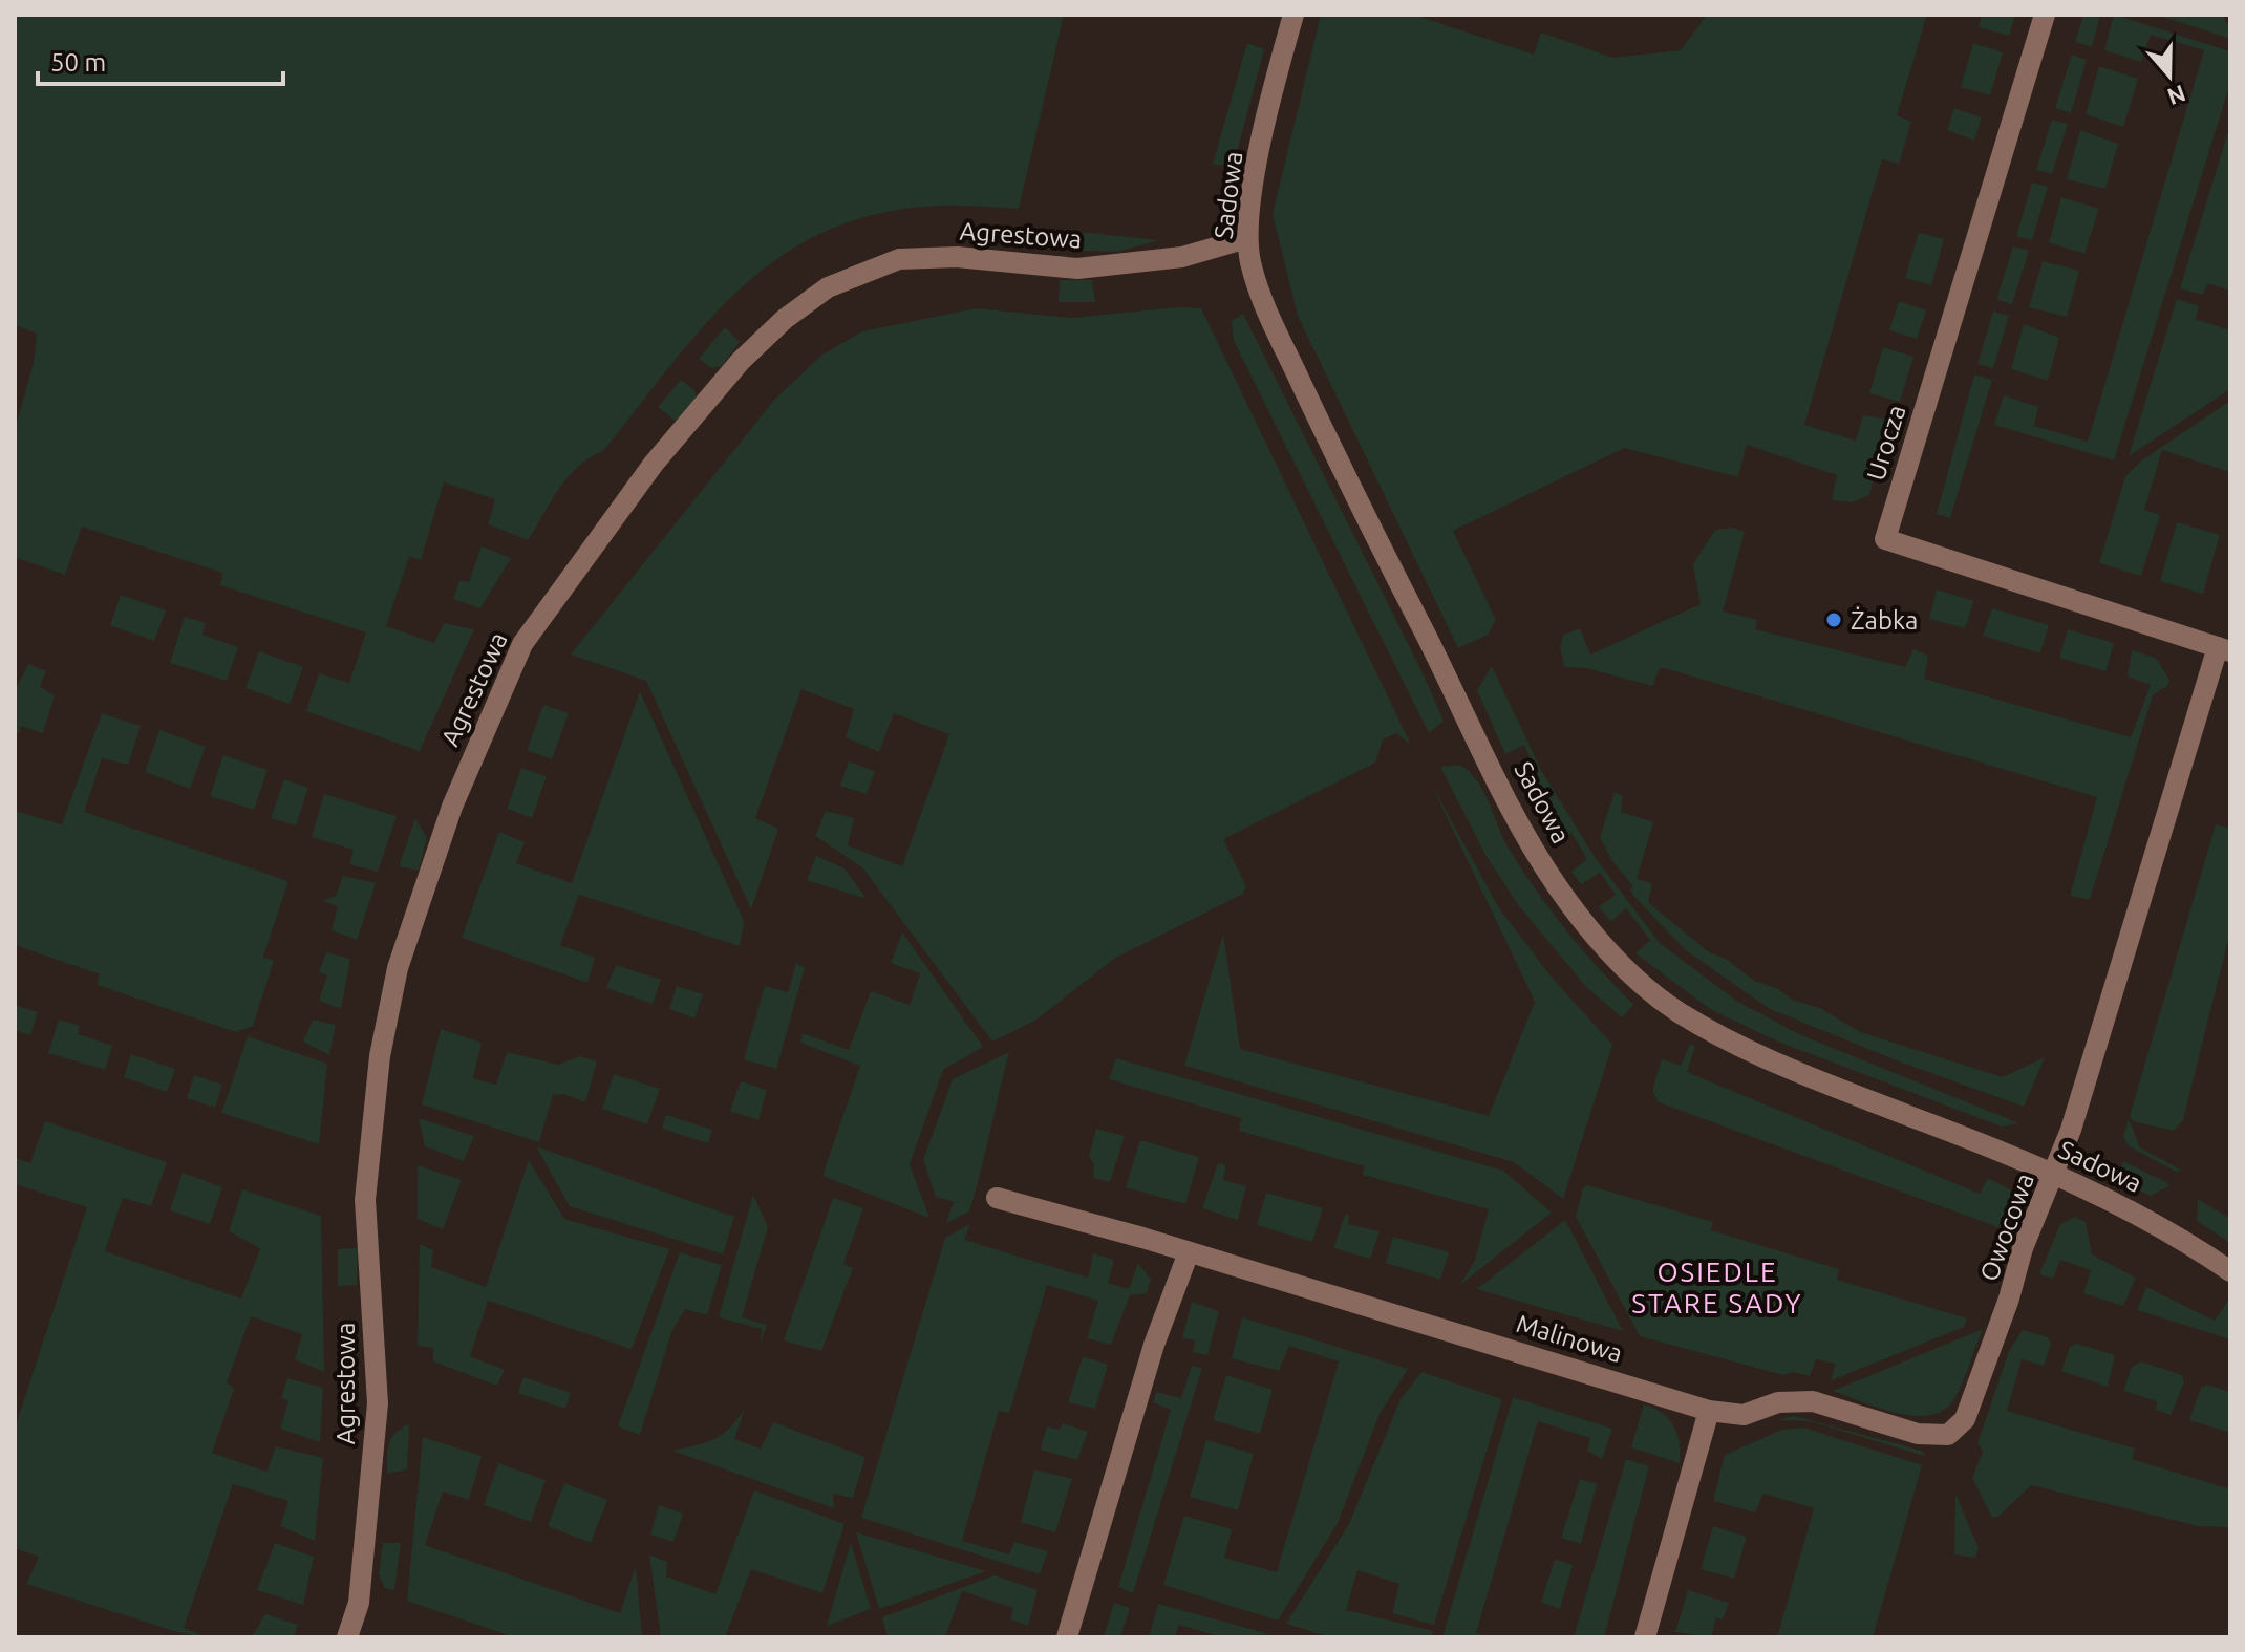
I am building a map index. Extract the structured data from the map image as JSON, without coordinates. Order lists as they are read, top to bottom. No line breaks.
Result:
{"streets":{"street":["Sadowa","Agrestowa","Urocza","Owocowa","Malinowa"]},"crossings":[["Sadowa","Agrestowa"],["Sadowa","Owocowa"],["Urocza","Owocowa"],["Owocowa","Malinowa"]],"districts":["OSIEDLE STARE SADY"],"places":["Żabka"],"scale_bar":"50 m","north":"bottom"}
